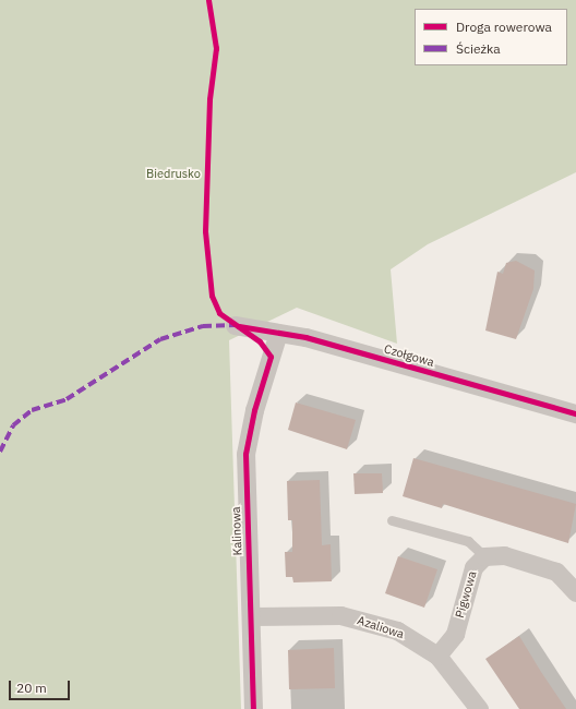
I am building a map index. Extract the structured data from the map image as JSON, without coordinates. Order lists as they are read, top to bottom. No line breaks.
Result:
{"streets":{"street":["Czołgowa","Kalinowa","Pigwowa","Azaliowa"]},"crossings":[["Czołgowa","Kalinowa"],["Kalinowa","Azaliowa"],["Pigwowa","Azaliowa"]],"parks":["Biedrusko"],"legend":["Droga rowerowa","Ścieżka"],"scale_bar":"20 m"}
